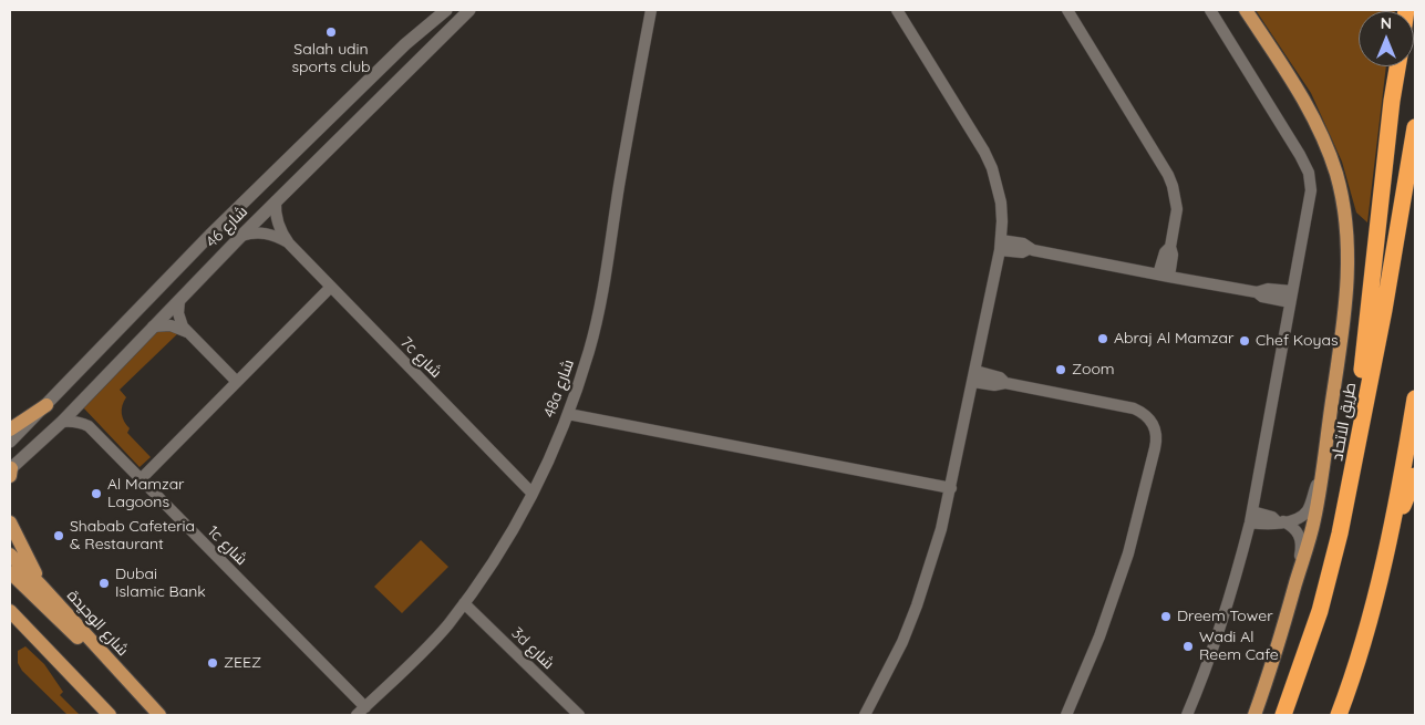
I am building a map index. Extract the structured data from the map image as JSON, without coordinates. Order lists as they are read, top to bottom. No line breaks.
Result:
{"streets":{"highway":["طريق الاتحاد"],"main road":["شارع الوحيدة"],"street":["شارع 46","7c شارع","48a شارع","1c شارع","3d شارع"]},"crossings":[["شارع 46","7c شارع"],["شارع 46","1c شارع"],["7c شارع","48a شارع"],["48a شارع","1c شارع"],["48a شارع","3d شارع"]],"places":["Salah udin sports club","Abraj Al Mamzar","Chef Koyas","Zoom","Al Mamzar Lagoons","Shabab Cafeteria & Restaurant","Dubai Islamic Bank","Dreem Tower","Wadi Al Reem Cafe","ZEEZ"],"north":"top"}
